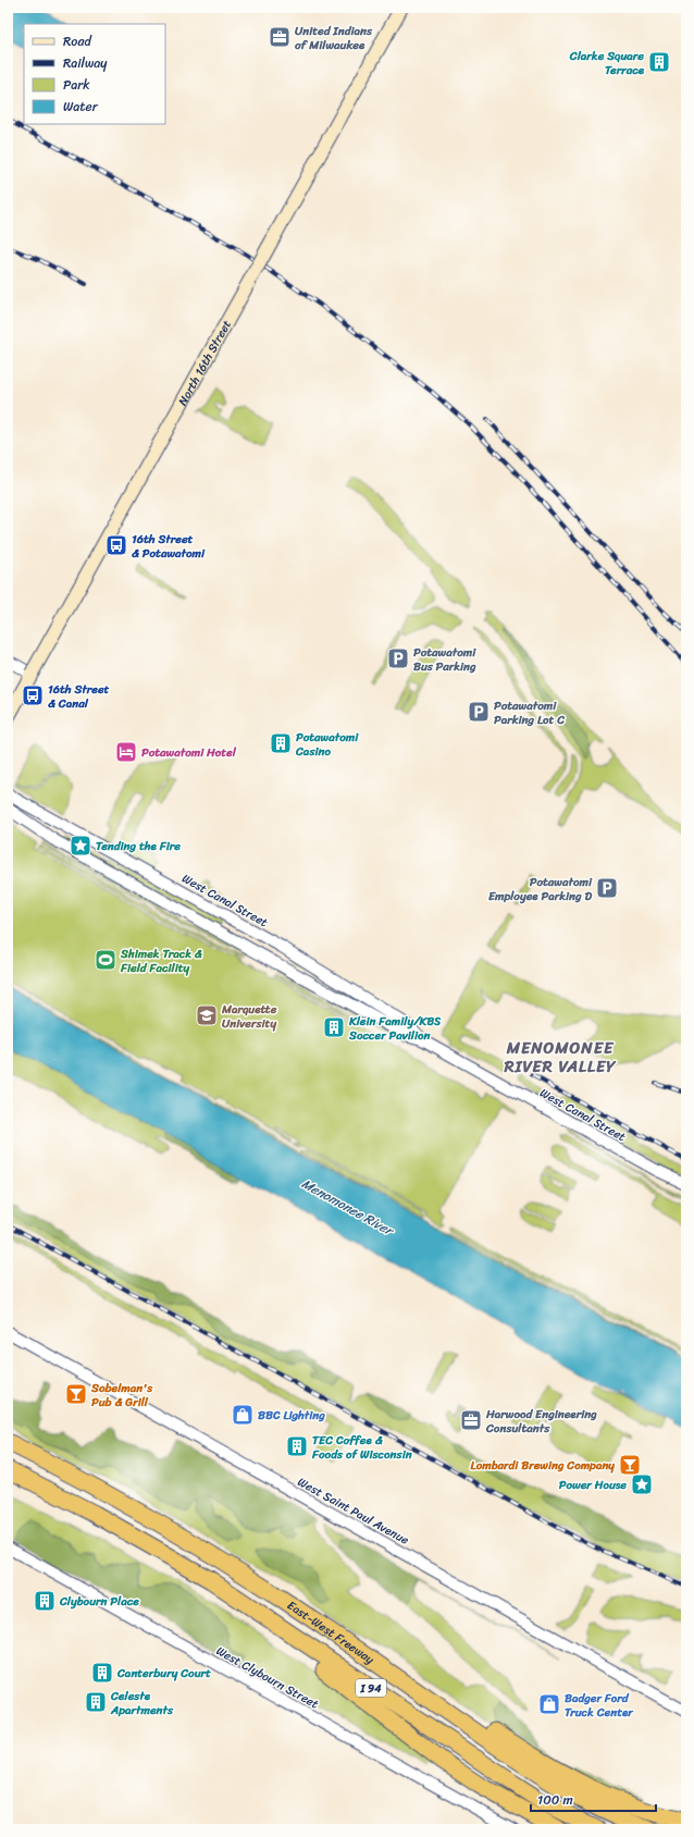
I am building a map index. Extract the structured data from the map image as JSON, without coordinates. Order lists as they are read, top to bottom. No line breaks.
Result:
{"streets":{"highway":["East-West Freeway","I 94"],"main road":["North 16th Street"],"street":["West Canal Street","West Saint Paul Avenue","West Clybourn Street"]},"districts":["MENOMONEE RIVER VALLEY"],"water":["Menomonee River"],"places":{"office":["United Indians of Milwaukee","Harwood Engineering Consultants"],"building":["Clarke Square Terrace","Potawatomi Casino","Klein Family/KBS Soccer Pavilion","TEC Coffee & Foods of Wisconsin","Clybourn Place","Canterbury Court","Celeste Apartments"],"bus stop":["16th Street & Potawatomi","16th Street & Canal"],"parking":["Potawatomi Bus Parking","Potawatomi Parking Lot C","Potawatomi Employee Parking D"],"hotel":["Potawatomi Hotel"],"place":["Tending the Fire","Power House"],"sports":["Shimek Track & Field Facility"],"school or university":["Marquette University"],"bar":["Sobelman's Pub & Grill","Lombardi Brewing Company"],"shop":["BBC Lighting","Badger Ford Truck Center"]},"legend":["Road","Railway","Park","Water"],"scale_bar":"100 m"}
